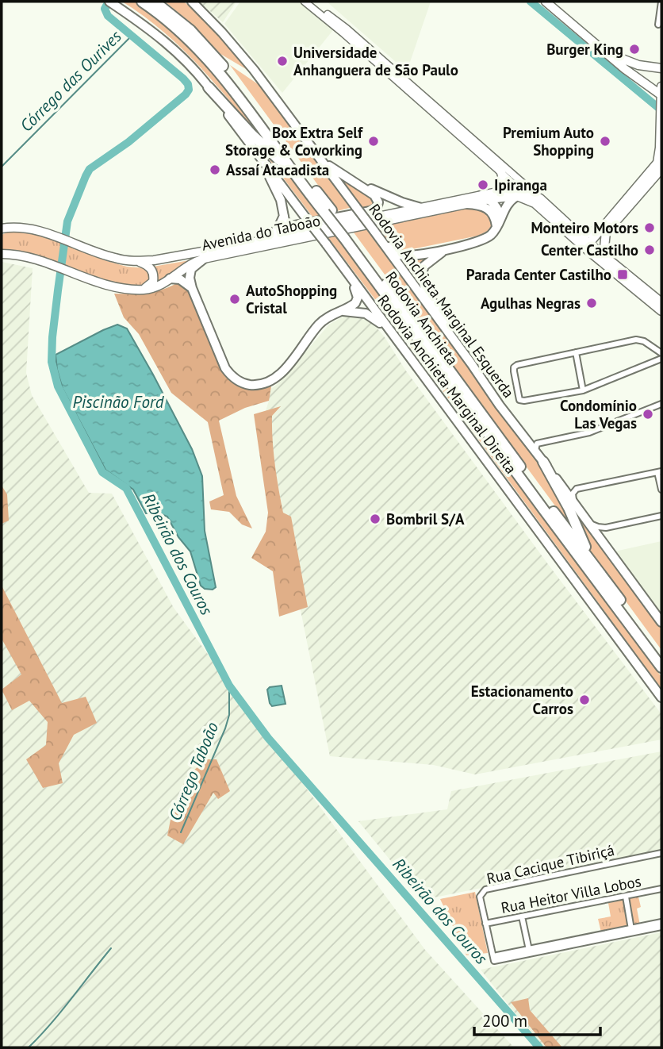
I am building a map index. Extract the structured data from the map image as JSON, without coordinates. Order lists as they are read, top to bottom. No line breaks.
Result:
{"streets":{"highway":["Rodovia Anchieta Marginal Esquerda","Rodovia Anchieta","Rodovia Anchieta Marginal Direita"],"main road":["Avenida do Taboão"],"street":["Rua Cacique Tibiriçá","Rua Heitor Villa Lobos"]},"crossings":[["Rua Cacique Tibiriçá","Rua Heitor Villa Lobos"]],"water":["Córrego das Ourives","Piscinão Ford","Ribeirão dos Couros","Córrego Taboão"],"places":{"other":["Burger King","Universidade Anhanguera de São Paulo","Box Extra Self Storage & Coworking","Premium Auto Shopping","Assaí Atacadista","Ipiranga","Monteiro Motors","Center Castilho","AutoShopping Cristal","Agulhas Negras","Condomínio Las Vegas","Bombril S/A","Estacionamento Carros"],"transit":["Parada Center Castilho"]},"scale_bar":"200 m"}
